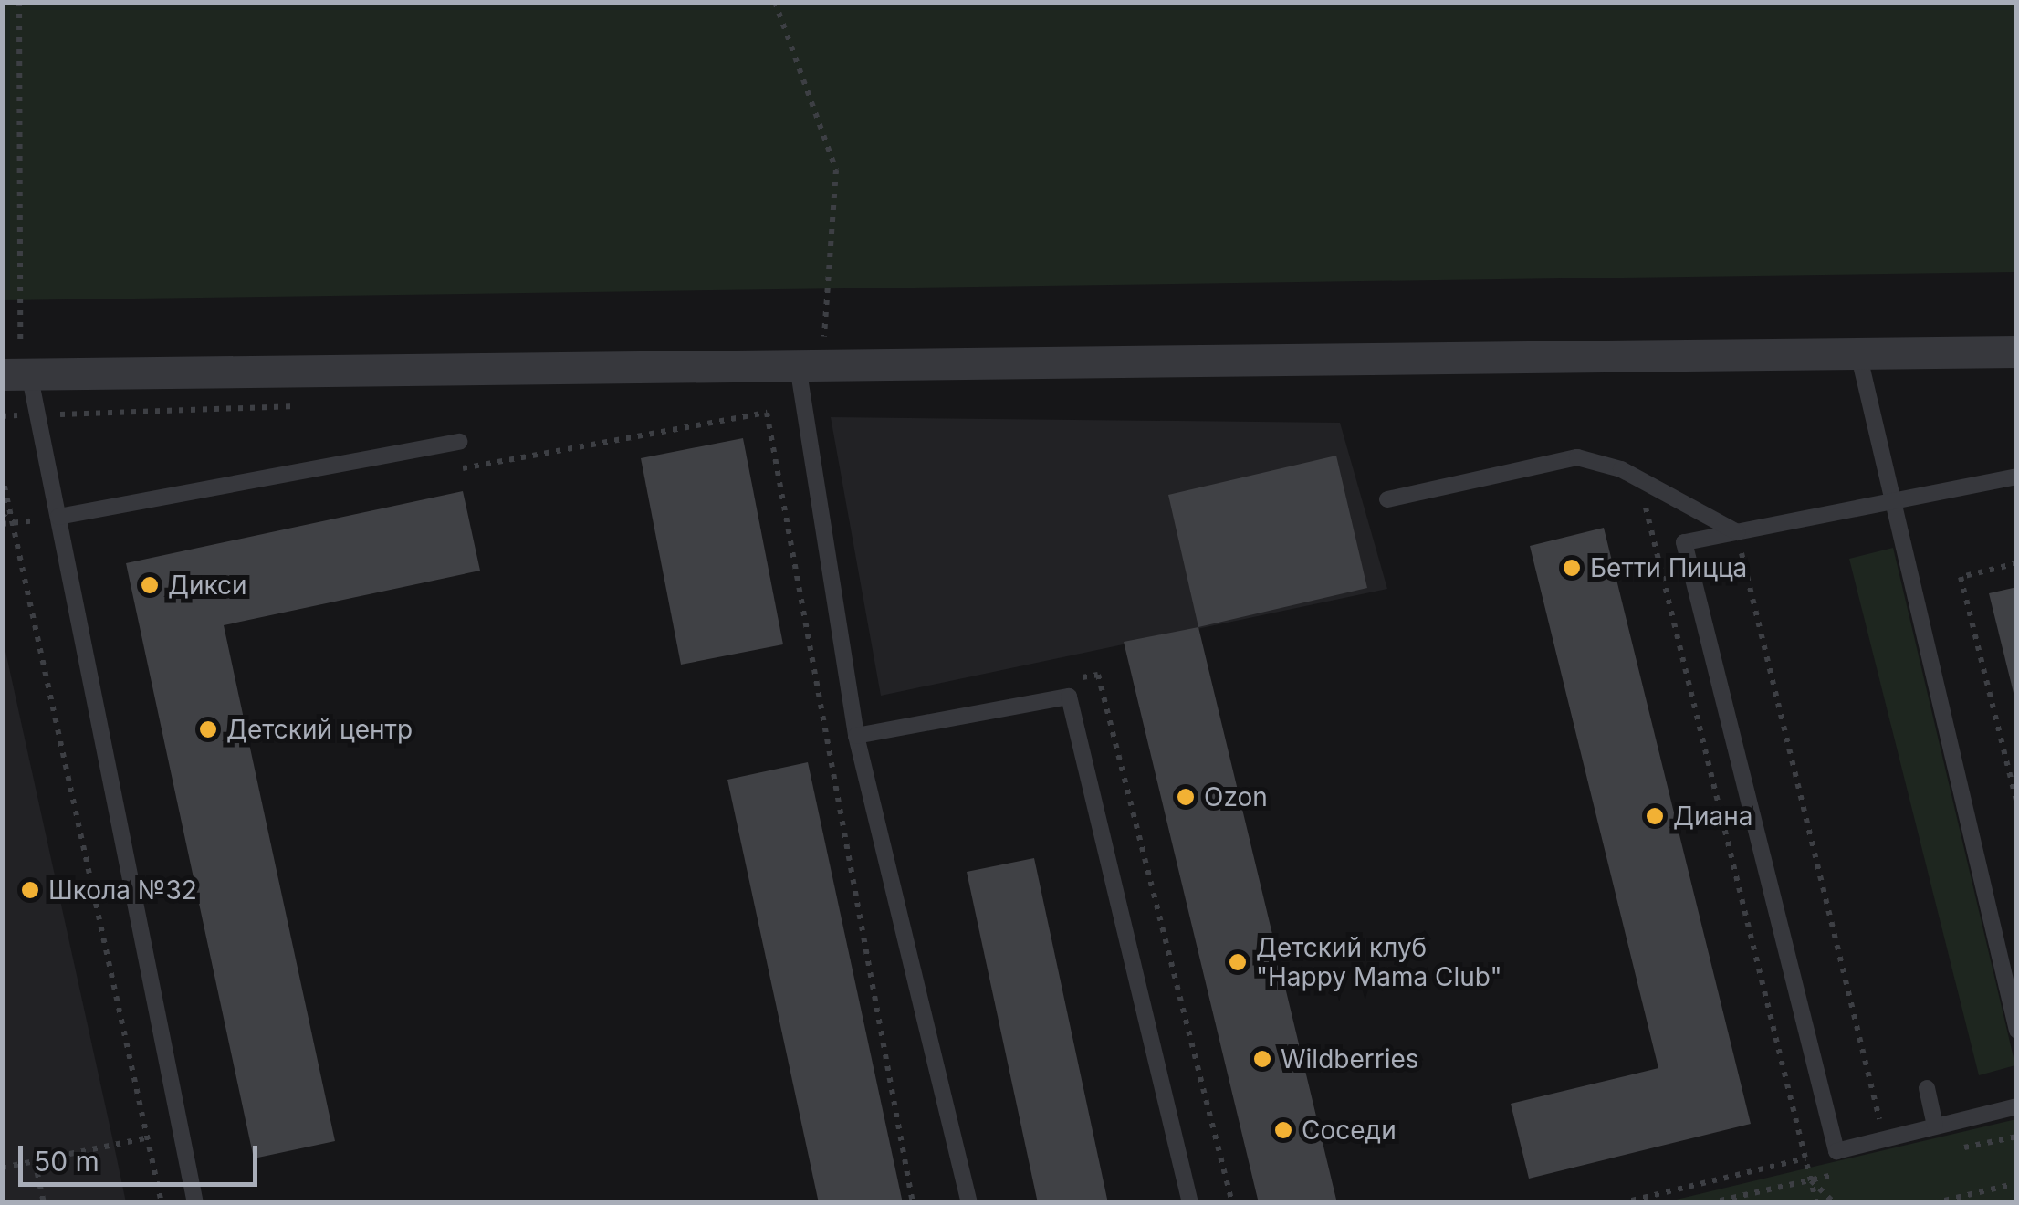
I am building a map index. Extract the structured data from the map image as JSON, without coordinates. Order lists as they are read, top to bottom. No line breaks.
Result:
{"places":["Бетти Пицца","Дикси","Детский центр","Ozon","Диана","Школа №32","Детский клуб \"Happy Mama Club\"","Wildberries","Соседи"],"scale_bar":"50 m"}
